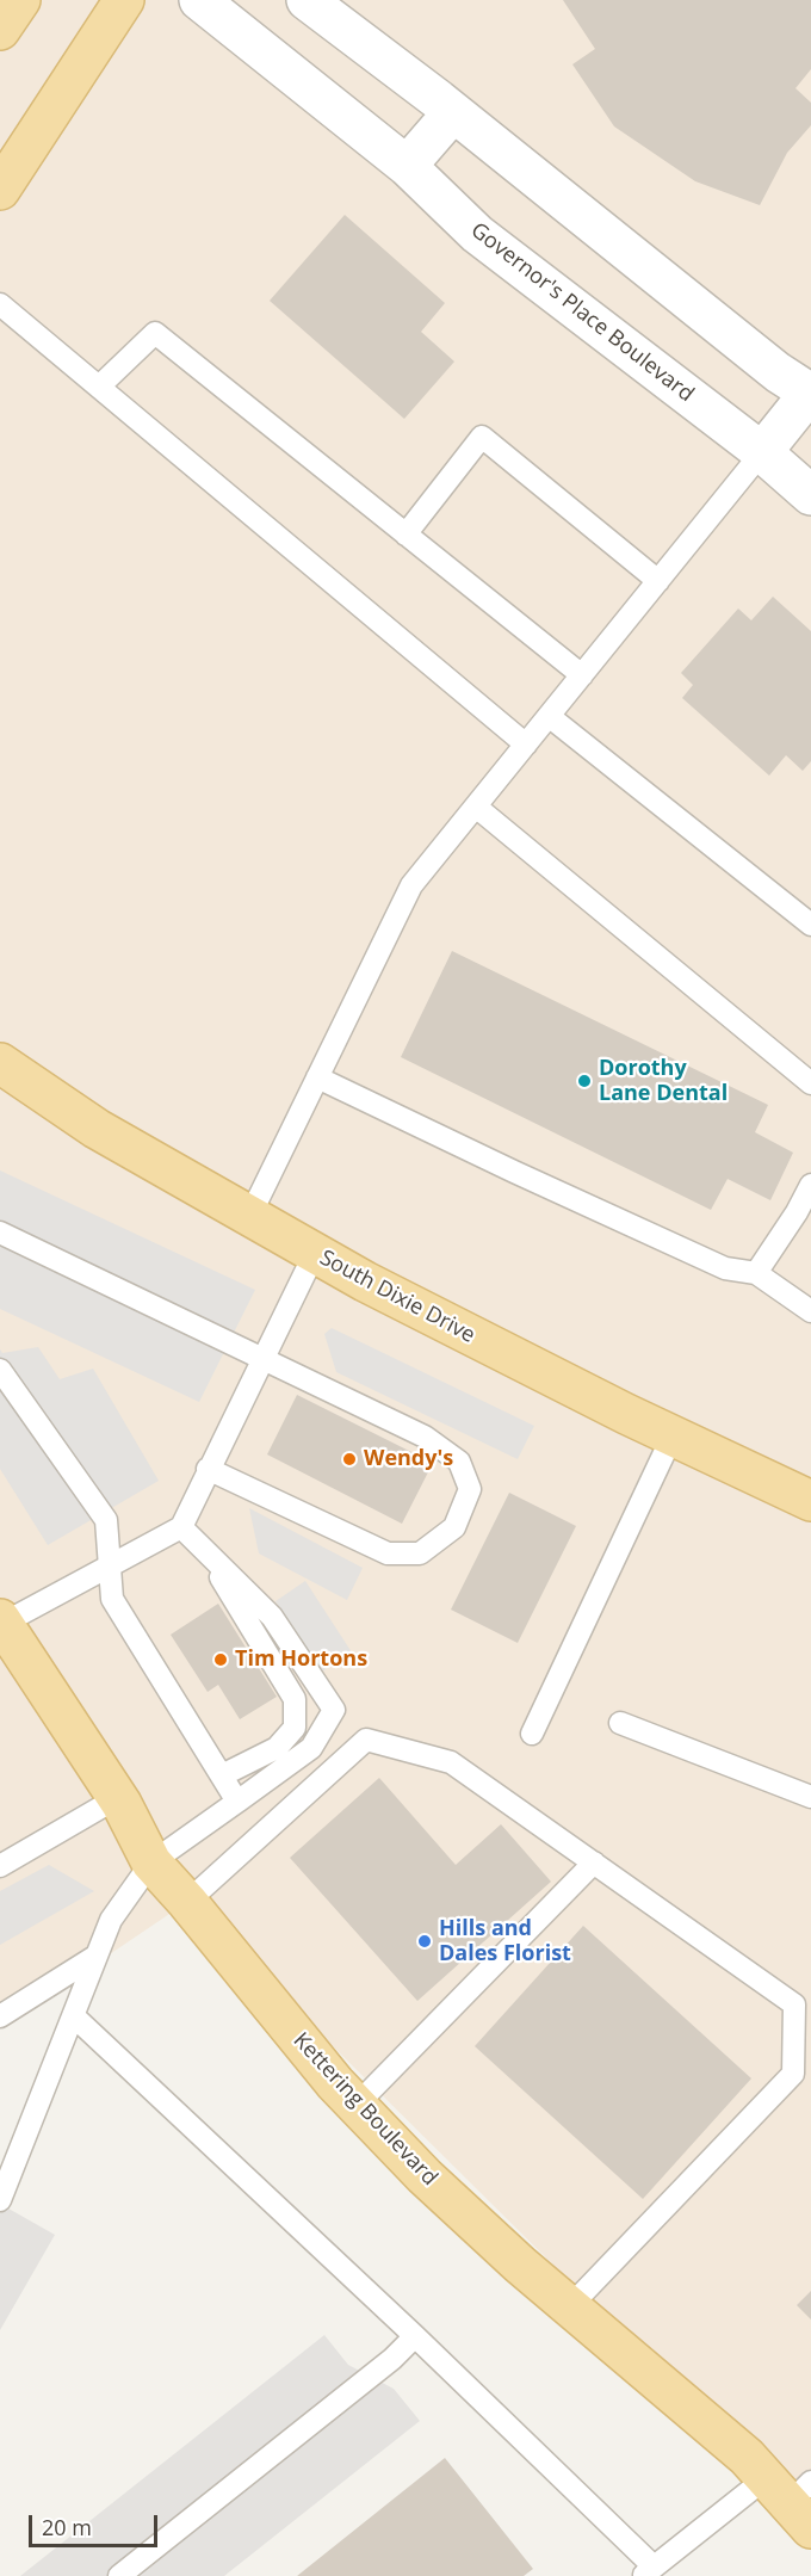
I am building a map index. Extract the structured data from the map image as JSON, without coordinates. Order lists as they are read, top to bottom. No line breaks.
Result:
{"streets":{"main road":["South Dixie Drive","Kettering Boulevard"],"street":["Governor's Place Boulevard"]},"places":["Dorothy Lane Dental","Wendy's","Tim Hortons","Hills and Dales Florist"],"scale_bar":"20 m"}
